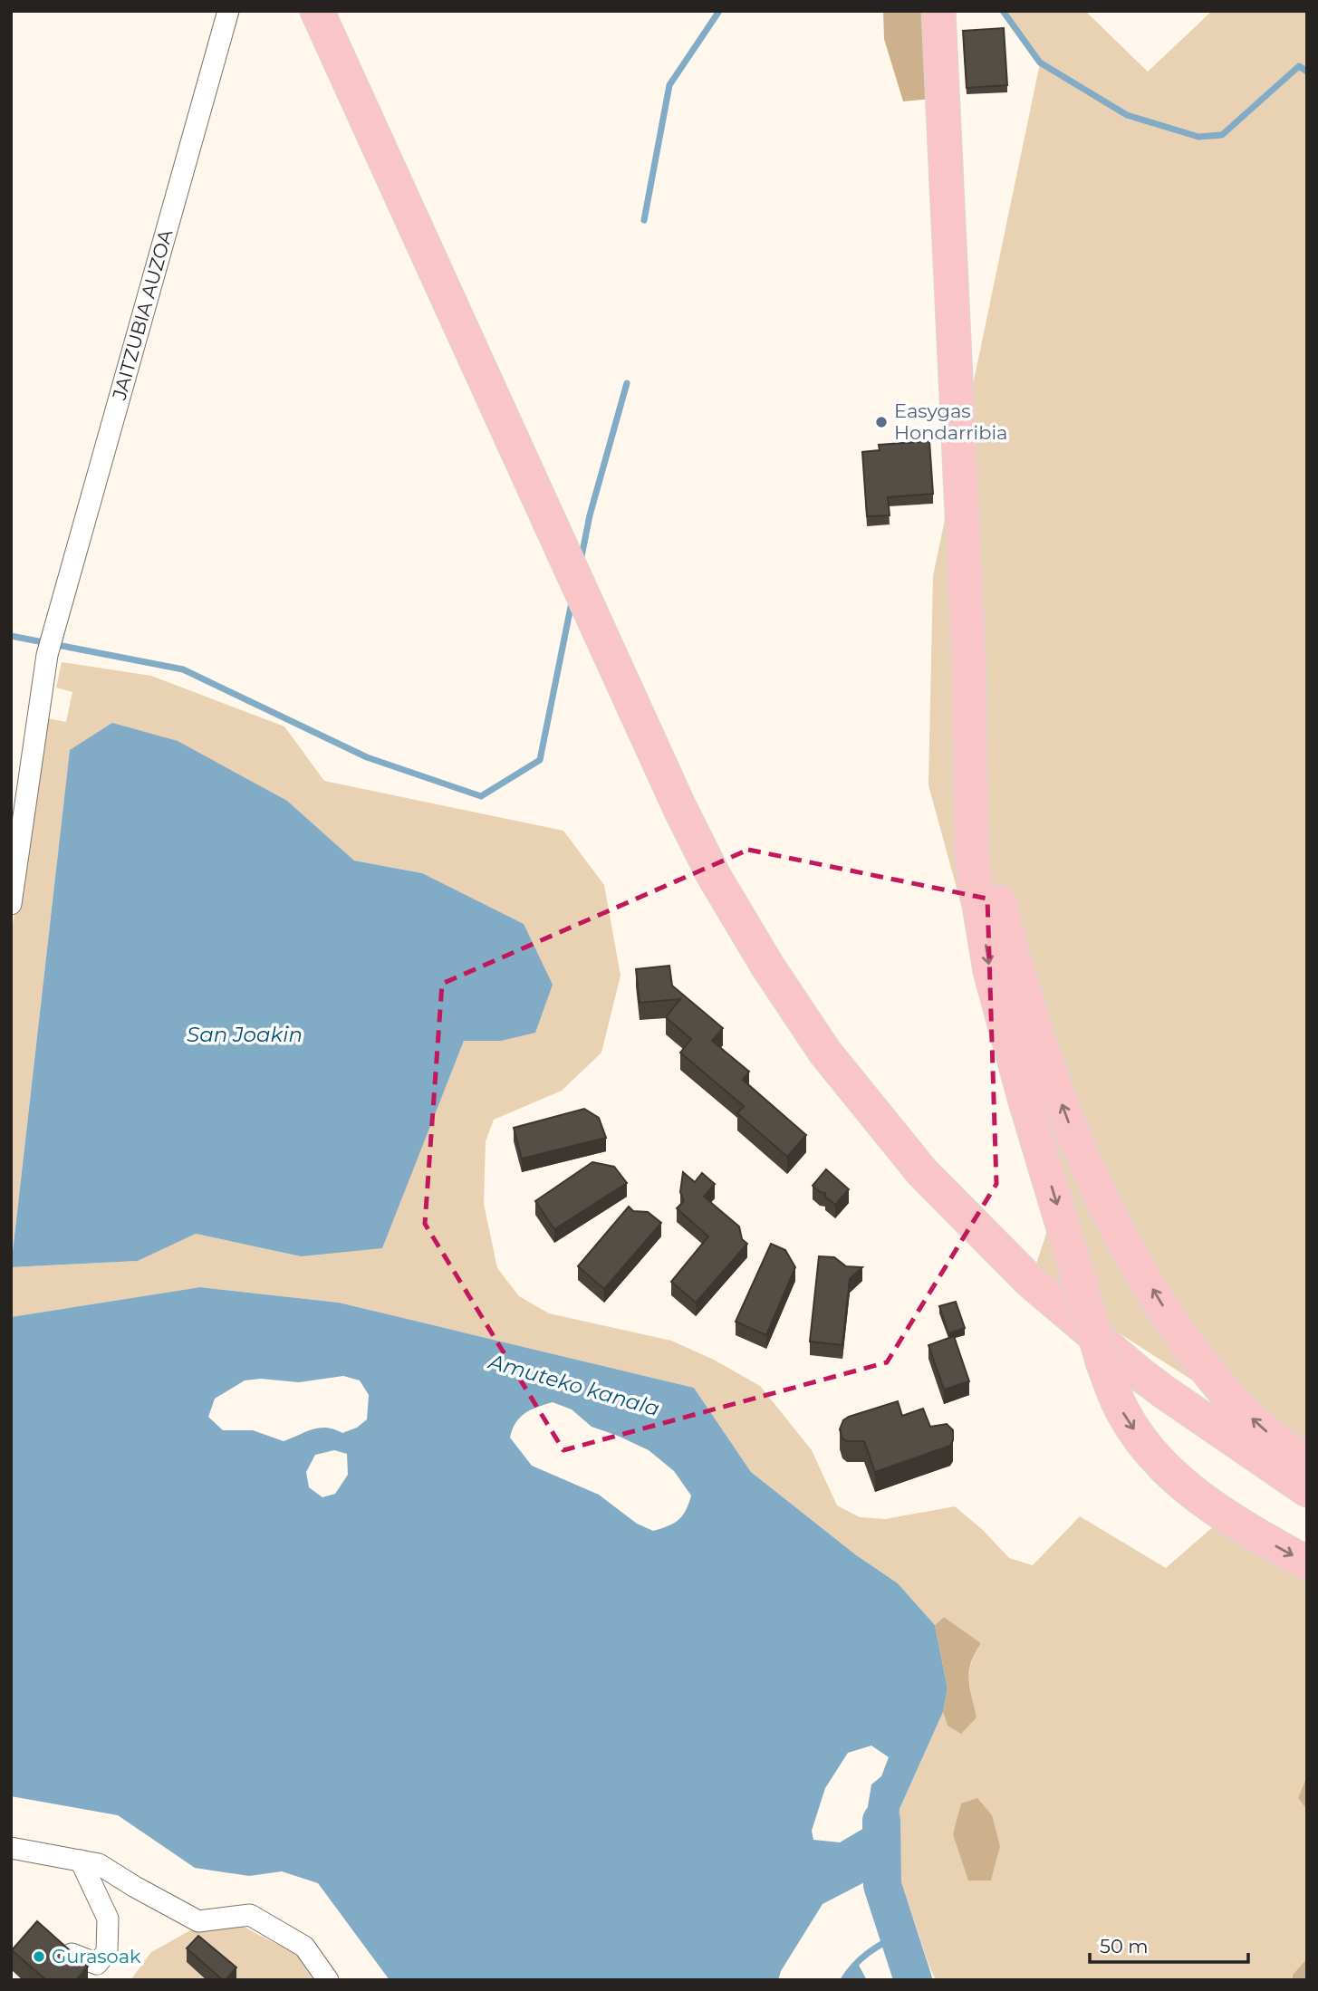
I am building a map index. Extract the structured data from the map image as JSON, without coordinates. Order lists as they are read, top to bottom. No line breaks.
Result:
{"streets":{"street":["JAITZUBIA AUZOA"]},"water":["San Joakin","Amuteko kanala"],"places":["Easygas Hondarribia","Gurasoak"],"scale_bar":"50 m"}
